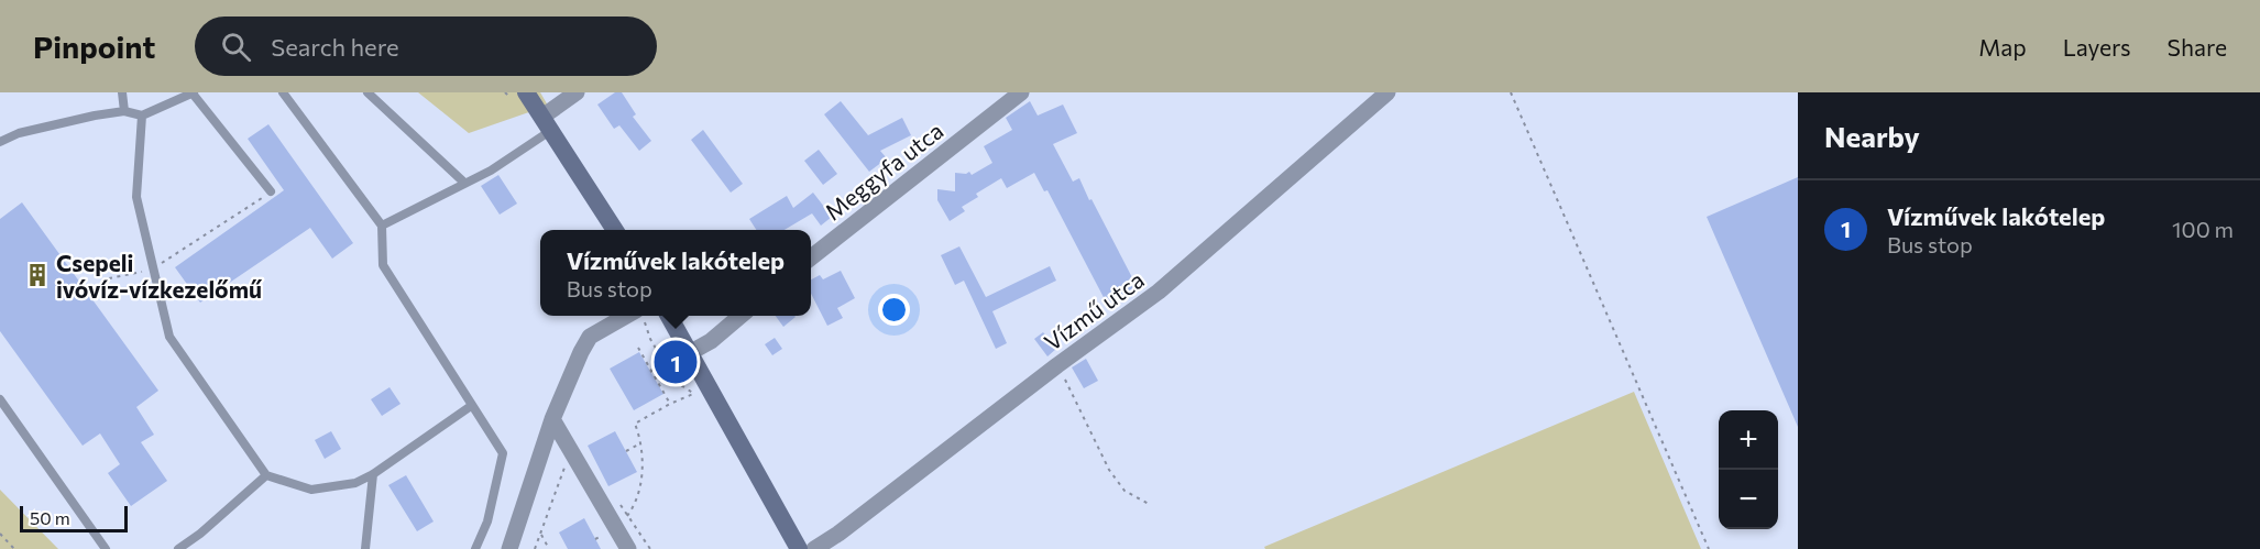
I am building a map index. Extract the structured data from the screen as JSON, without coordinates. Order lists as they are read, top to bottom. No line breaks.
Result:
{"streets":{"street":["Meggyfa utca","Vízmű utca"]},"places":{"building":["Csepeli ivóvíz-vízkezelőmű"]},"scale_bar":"50 m","page":{"header":"Pinpoint","search":"Search here","nav":["Map","Layers","Share"],"heading":"Nearby","list":[{"mark":"1","name":"Vízművek lakótelep","note":"Bus stop","value":"100 m"}],"popup":["Vízművek lakótelep","Bus stop"],"pins":"1","map_buttons":["+","−"],"scale":"50 m"}}
